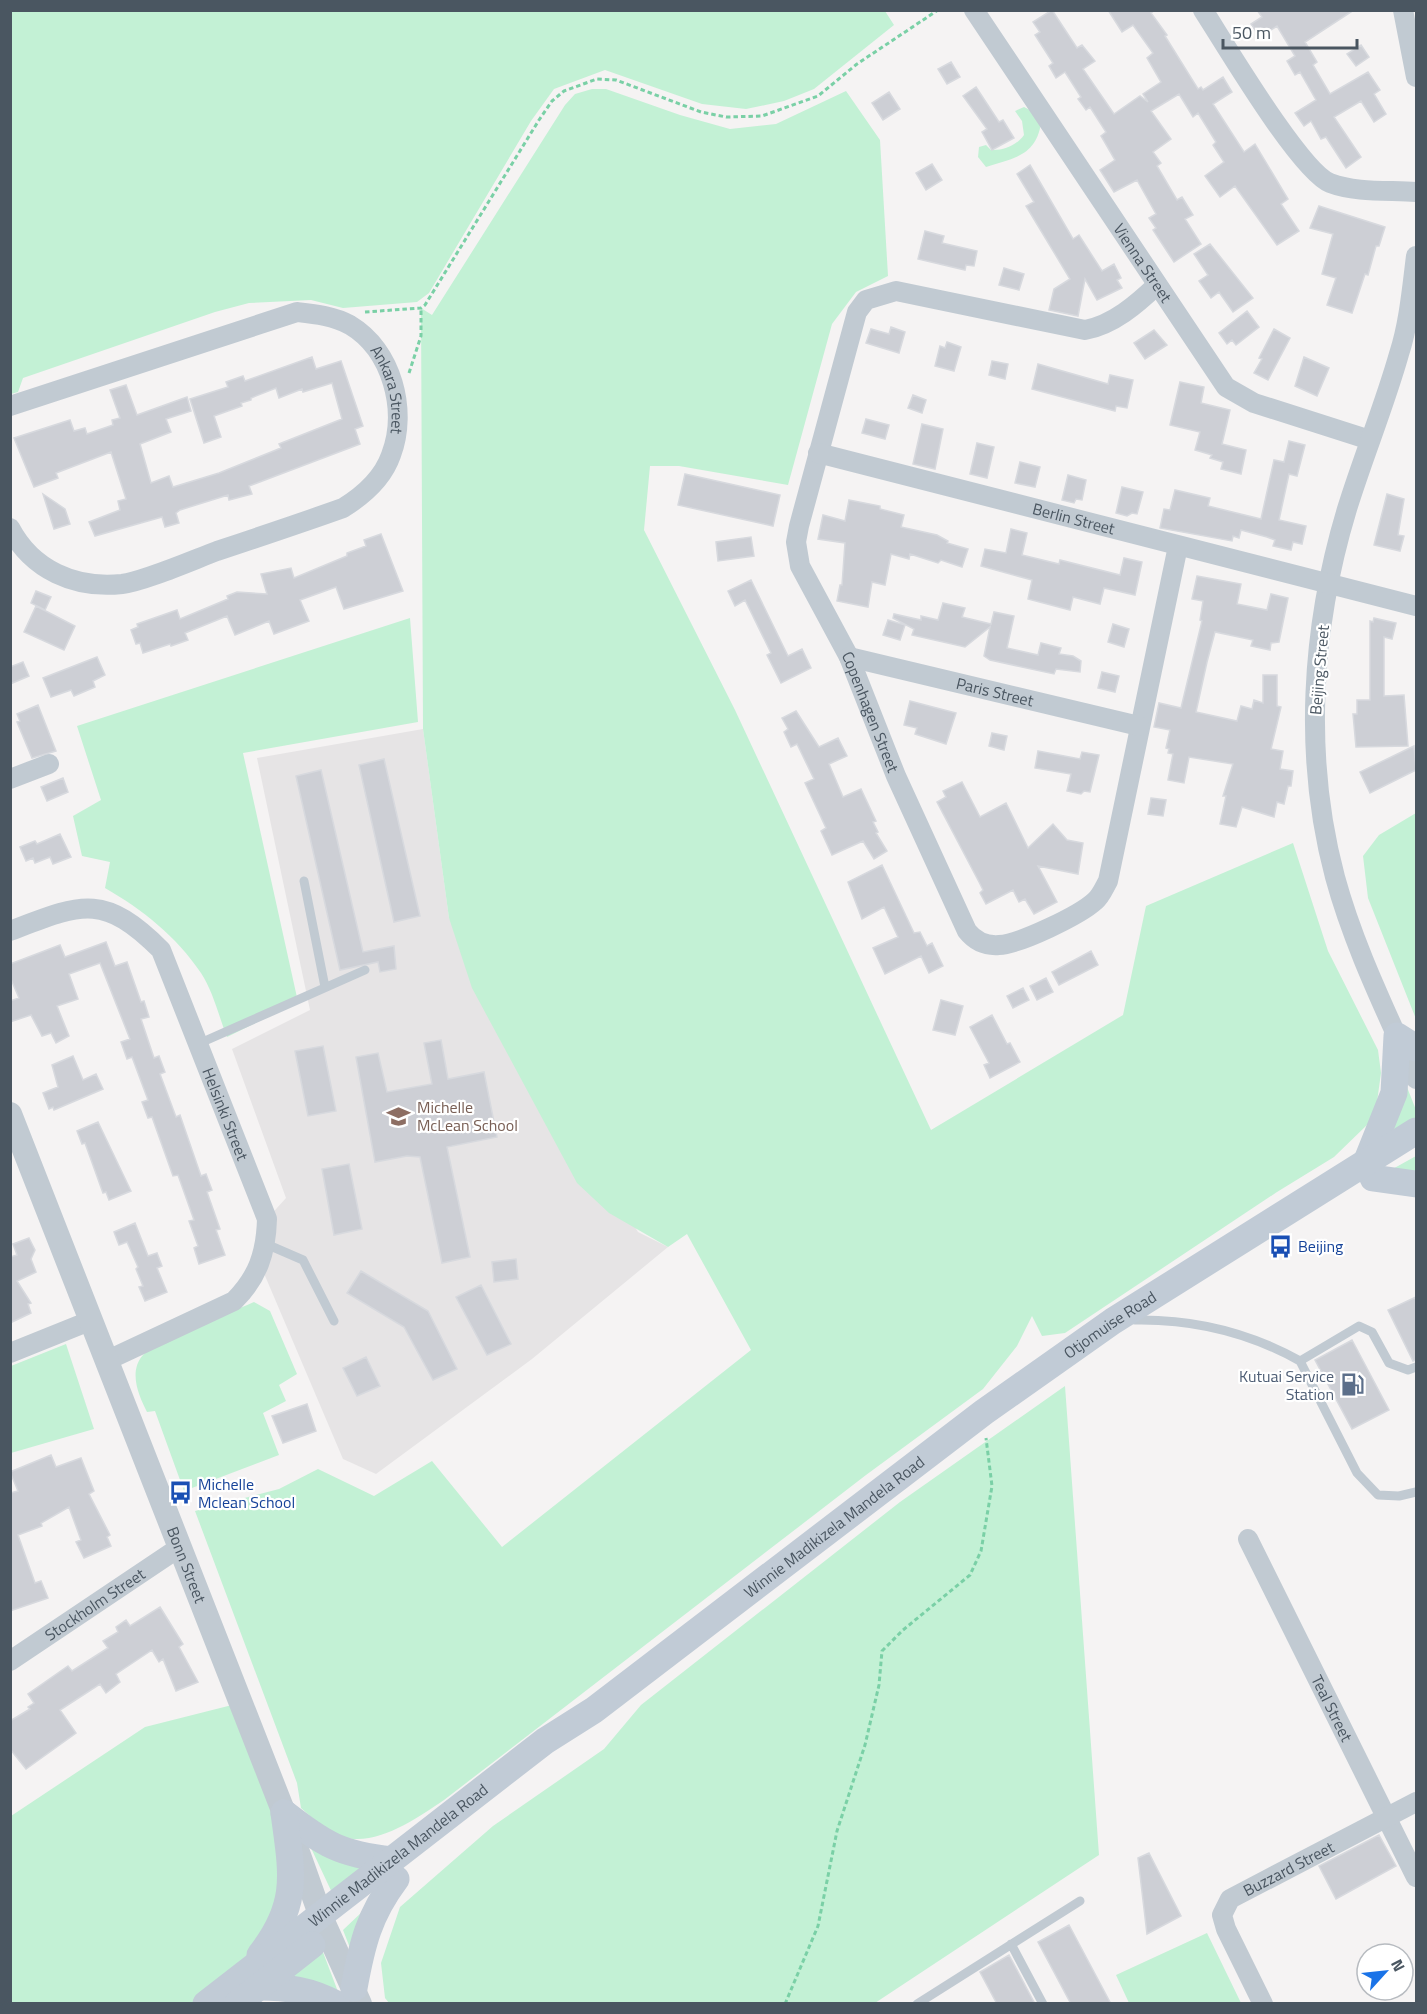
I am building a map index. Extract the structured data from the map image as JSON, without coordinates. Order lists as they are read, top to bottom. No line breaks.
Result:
{"streets":{"main road":["Otjomuise Road","Winnie Madikizela Mandela Road"],"street":["Vienna Street","Ankara Street","Berlin Street","Beijing Street","Paris Street","Copenhagen Street","Helsinki Street","Bonn Street","Stockholm Street","Teal Street","Buzzard Street"]},"crossings":[["Vienna Street","Beijing Street"],["Vienna Street","Copenhagen Street"],["Berlin Street","Beijing Street"],["Berlin Street","Copenhagen Street"],["Paris Street","Copenhagen Street"],["Helsinki Street","Bonn Street"],["Otjomuise Road","Winnie Madikizela Mandela Road"],["Winnie Madikizela Mandela Road","Bonn Street"],["Bonn Street","Stockholm Street"],["Teal Street","Buzzard Street"]],"places":{"school or university":["Michelle McLean School"],"bus stop":["Beijing","Michelle Mclean School"],"fuel station":["Kutuai Service Station"]},"scale_bar":"50 m","north":"top right"}
